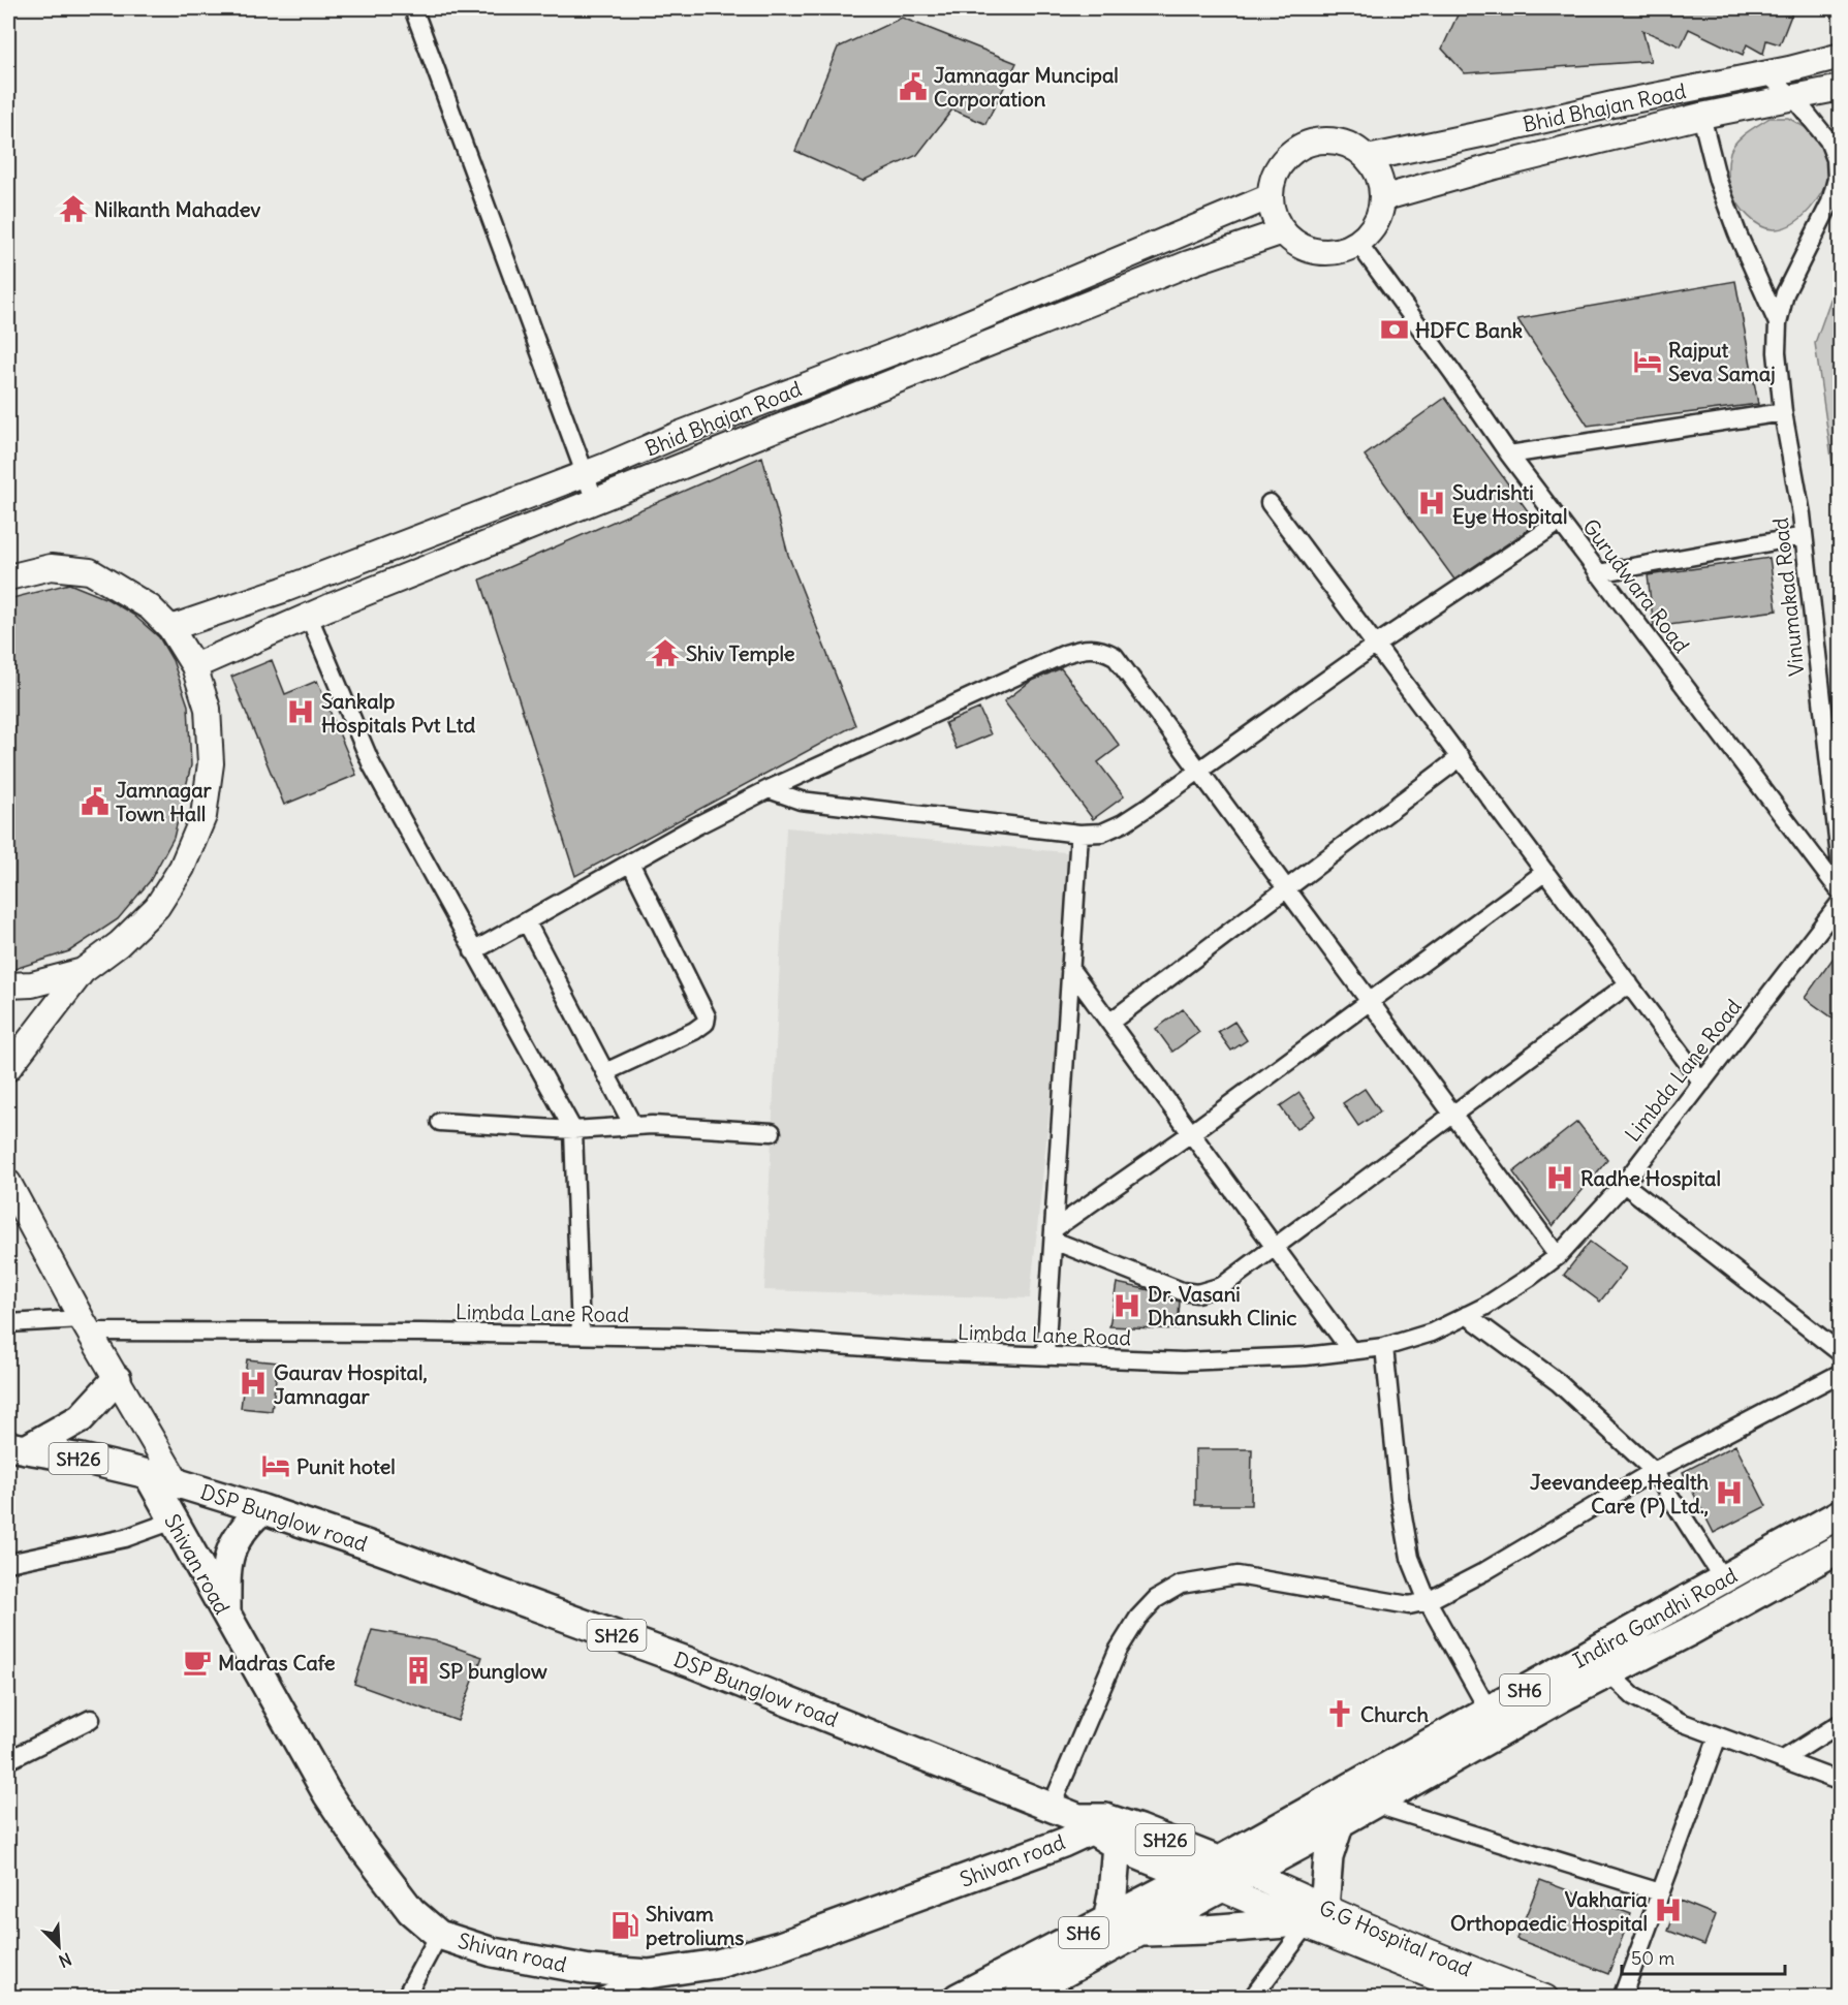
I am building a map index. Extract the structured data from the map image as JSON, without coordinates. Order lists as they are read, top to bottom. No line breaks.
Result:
{"streets":{"main road":["Bhid Bhajan Road","SH26","DSP Bunglow road","Shivan road","Indira Gandhi Road","SH6","G.G Hospital road"],"street":["Gurudwara Road","Vinumakad Road","Limbda Lane Road"]},"crossings":[["Bhid Bhajan Road","Gurudwara Road"],["Bhid Bhajan Road","Vinumakad Road"],["SH26","DSP Bunglow road"],["SH26","Shivan road"],["DSP Bunglow road","Shivan road"],["DSP Bunglow road","Indira Gandhi Road"],["DSP Bunglow road","SH6"],["DSP Bunglow road","G.G Hospital road"],["Indira Gandhi Road","SH6"],["Indira Gandhi Road","G.G Hospital road"],["SH6","G.G Hospital road"]],"places":{"public building":["Jamnagar Muncipal Corporation","Jamnagar Town Hall"],"temple":["Nilkanth Mahadev","Shiv Temple"],"bank":["HDFC Bank"],"hotel":["Rajput Seva Samaj","Punit hotel"],"hospital":["Sudrishti Eye Hospital","Sankalp Hospitals Pvt Ltd","Radhe Hospital","Dr. Vasani Dhansukh Clinic","Gaurav Hospital, Jamnagar","Jeevandeep Health Care (P) Ltd.,","Vakharia Orthopaedic Hospital"],"cafe":["Madras Cafe"],"building":["SP bunglow"],"church":["Church"],"fuel station":["Shivam petroliums"]},"scale_bar":"50 m","north":"bottom right"}
